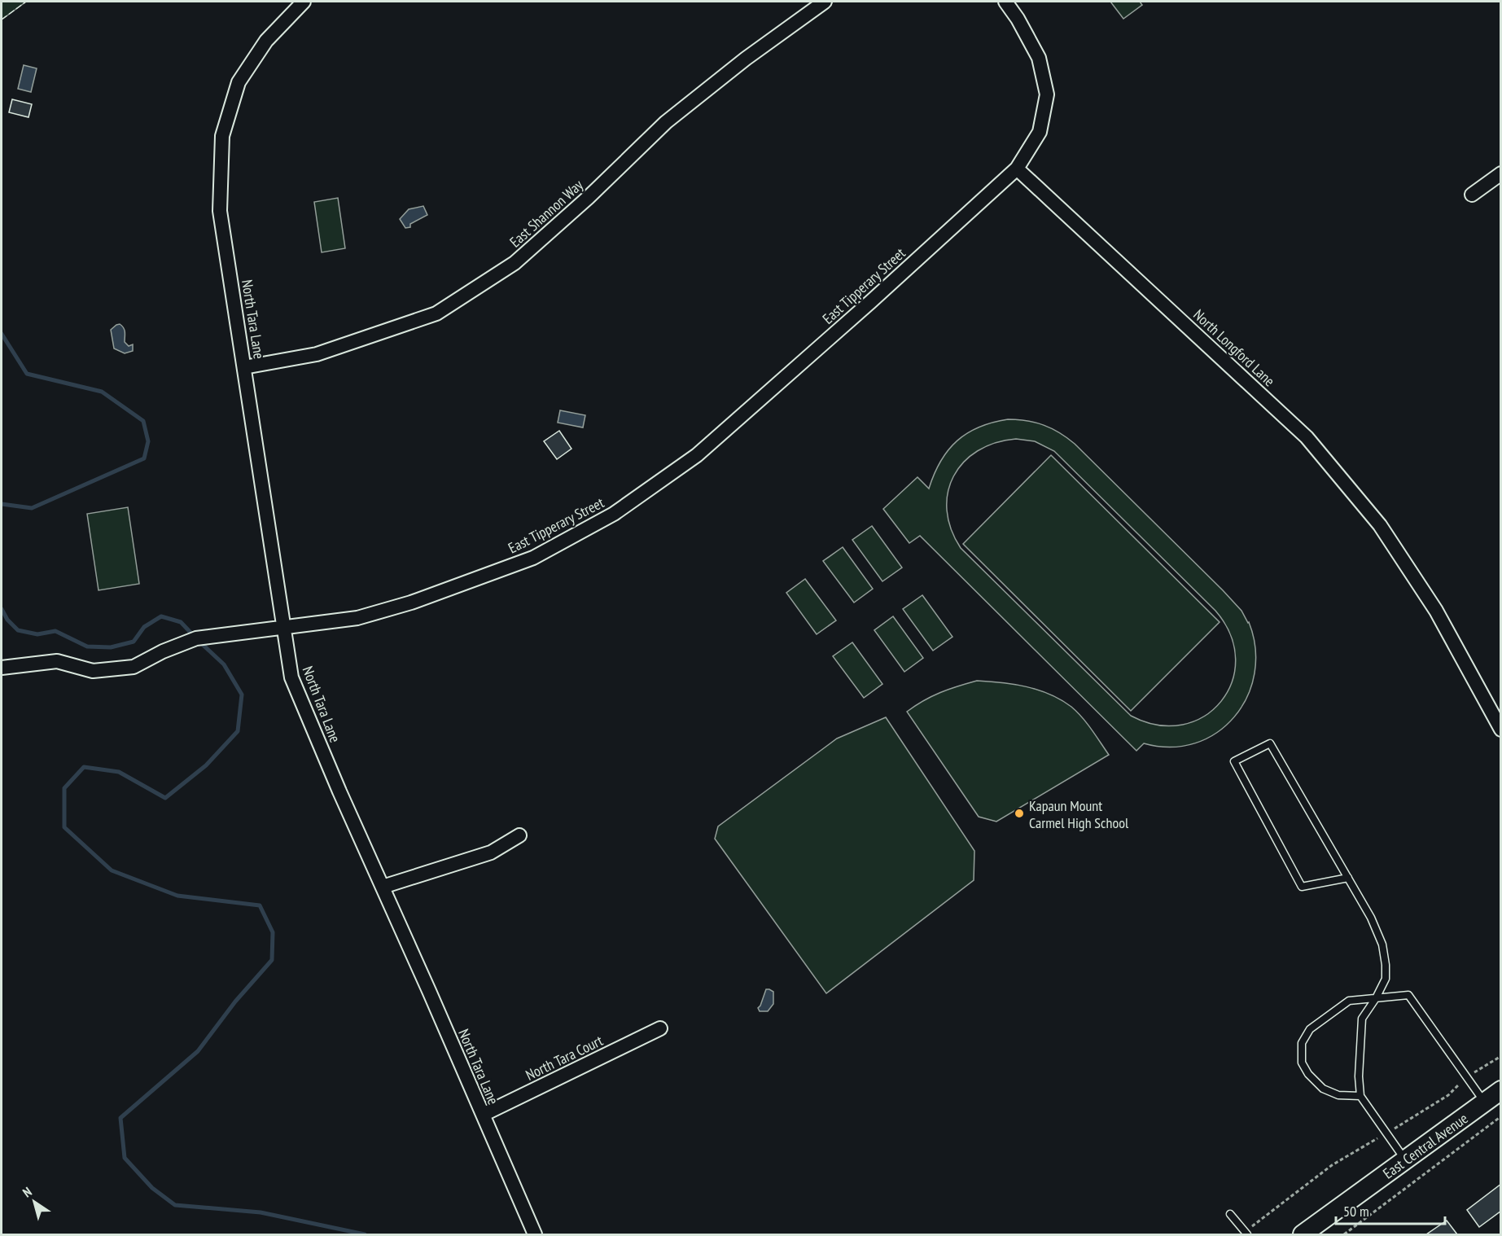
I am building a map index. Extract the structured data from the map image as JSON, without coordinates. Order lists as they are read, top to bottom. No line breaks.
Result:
{"streets":{"main road":["East Central Avenue"],"street":["East Shannon Way","East Tipperary Street","North Tara Lane","North Longford Lane","North Tara Court"]},"crossings":[["East Shannon Way","North Tara Lane"],["East Tipperary Street","North Tara Lane"],["East Tipperary Street","North Longford Lane"],["North Tara Lane","North Tara Court"]],"places":["Kapaun Mount Carmel High School"],"scale_bar":"50 m","north":"top left"}
